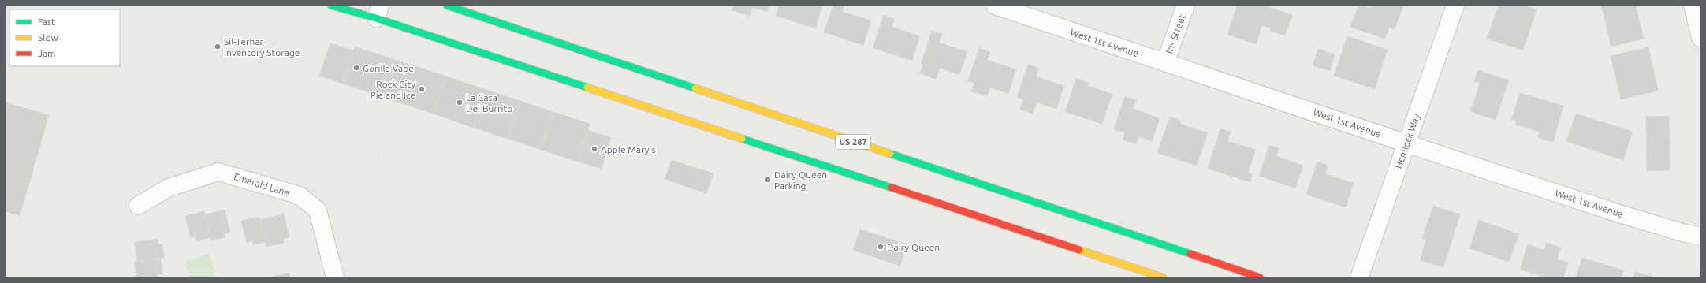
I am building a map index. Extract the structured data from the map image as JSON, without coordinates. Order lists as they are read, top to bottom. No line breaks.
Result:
{"streets":{"main road":["US 287"],"street":["Iris Street","West 1st Avenue","Hemlock Way","Emerald Lane"]},"crossings":[["Iris Street","West 1st Avenue"],["West 1st Avenue","Hemlock Way"]],"places":["Sil-Terhar Inventory Storage","Gorilla Vape","Rock City Pie and Ice","La Casa Del Burrito","Apple Mary's","Dairy Queen Parking","Dairy Queen"],"legend":["Fast","Slow","Jam"]}
